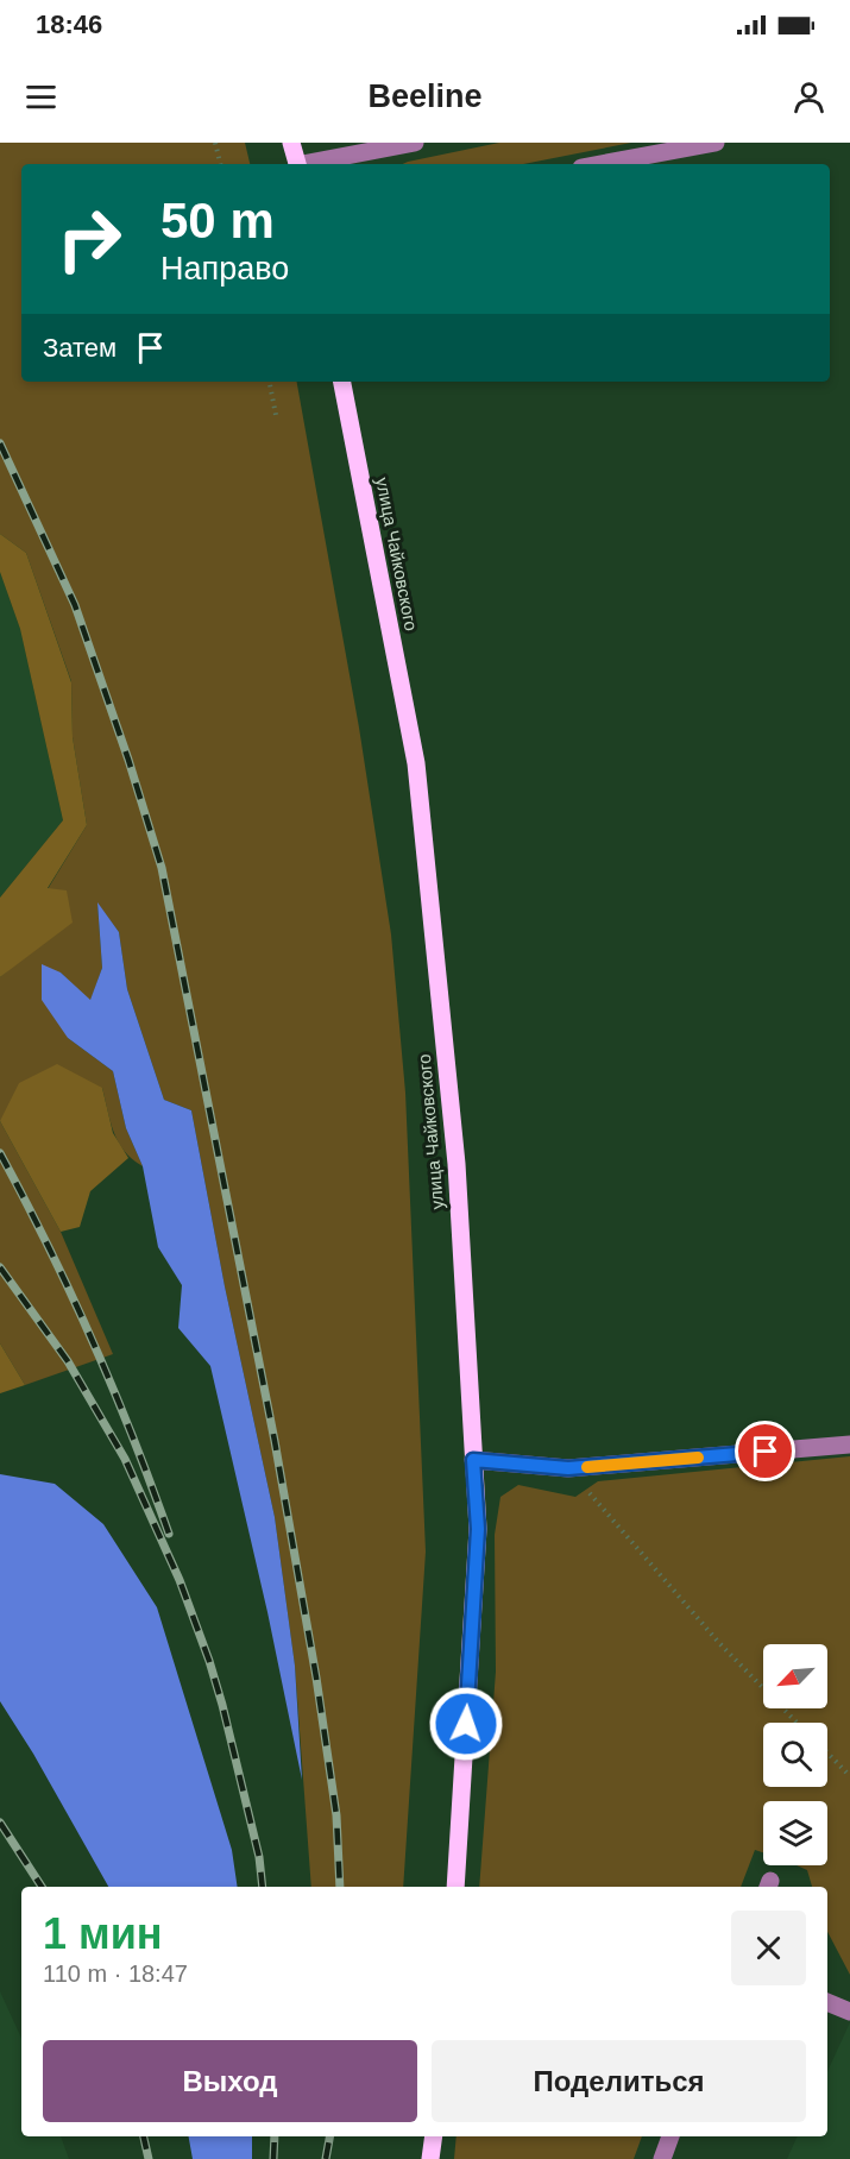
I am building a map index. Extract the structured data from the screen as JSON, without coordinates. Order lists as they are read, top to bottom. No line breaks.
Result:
{"streets":{"main road":["улица Чайковского"]},"north":"bottom left","page":{"status":"18:46","header":"Beeline","turn":["50 m","Направо"],"then":"Затем","heading":["1 мин","110 m · 18:47"],"buttons":["Выход","Поделиться"]}}
